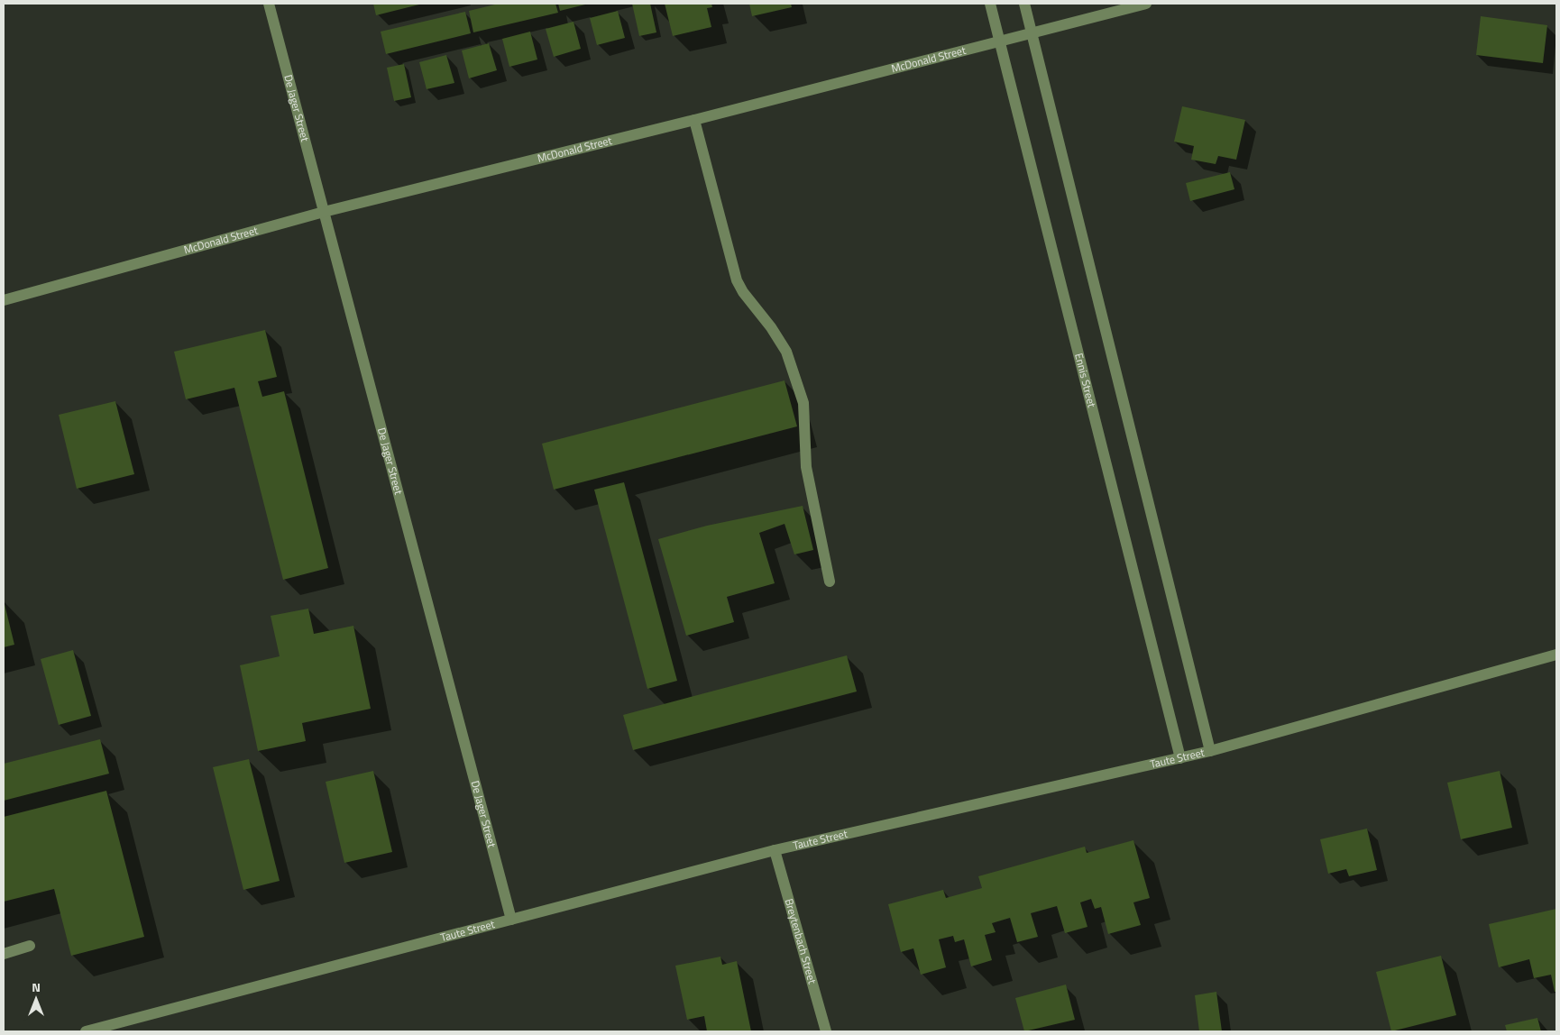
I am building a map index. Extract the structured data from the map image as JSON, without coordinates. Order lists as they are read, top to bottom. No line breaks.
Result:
{"streets":{"street":["McDonald Street","De Jager Street","Ennis Street","Taute Street","Breytenbach Street"]},"crossings":[["McDonald Street","De Jager Street"],["McDonald Street","Ennis Street"],["De Jager Street","Taute Street"],["Ennis Street","Taute Street"],["Taute Street","Breytenbach Street"]],"north":"top"}
